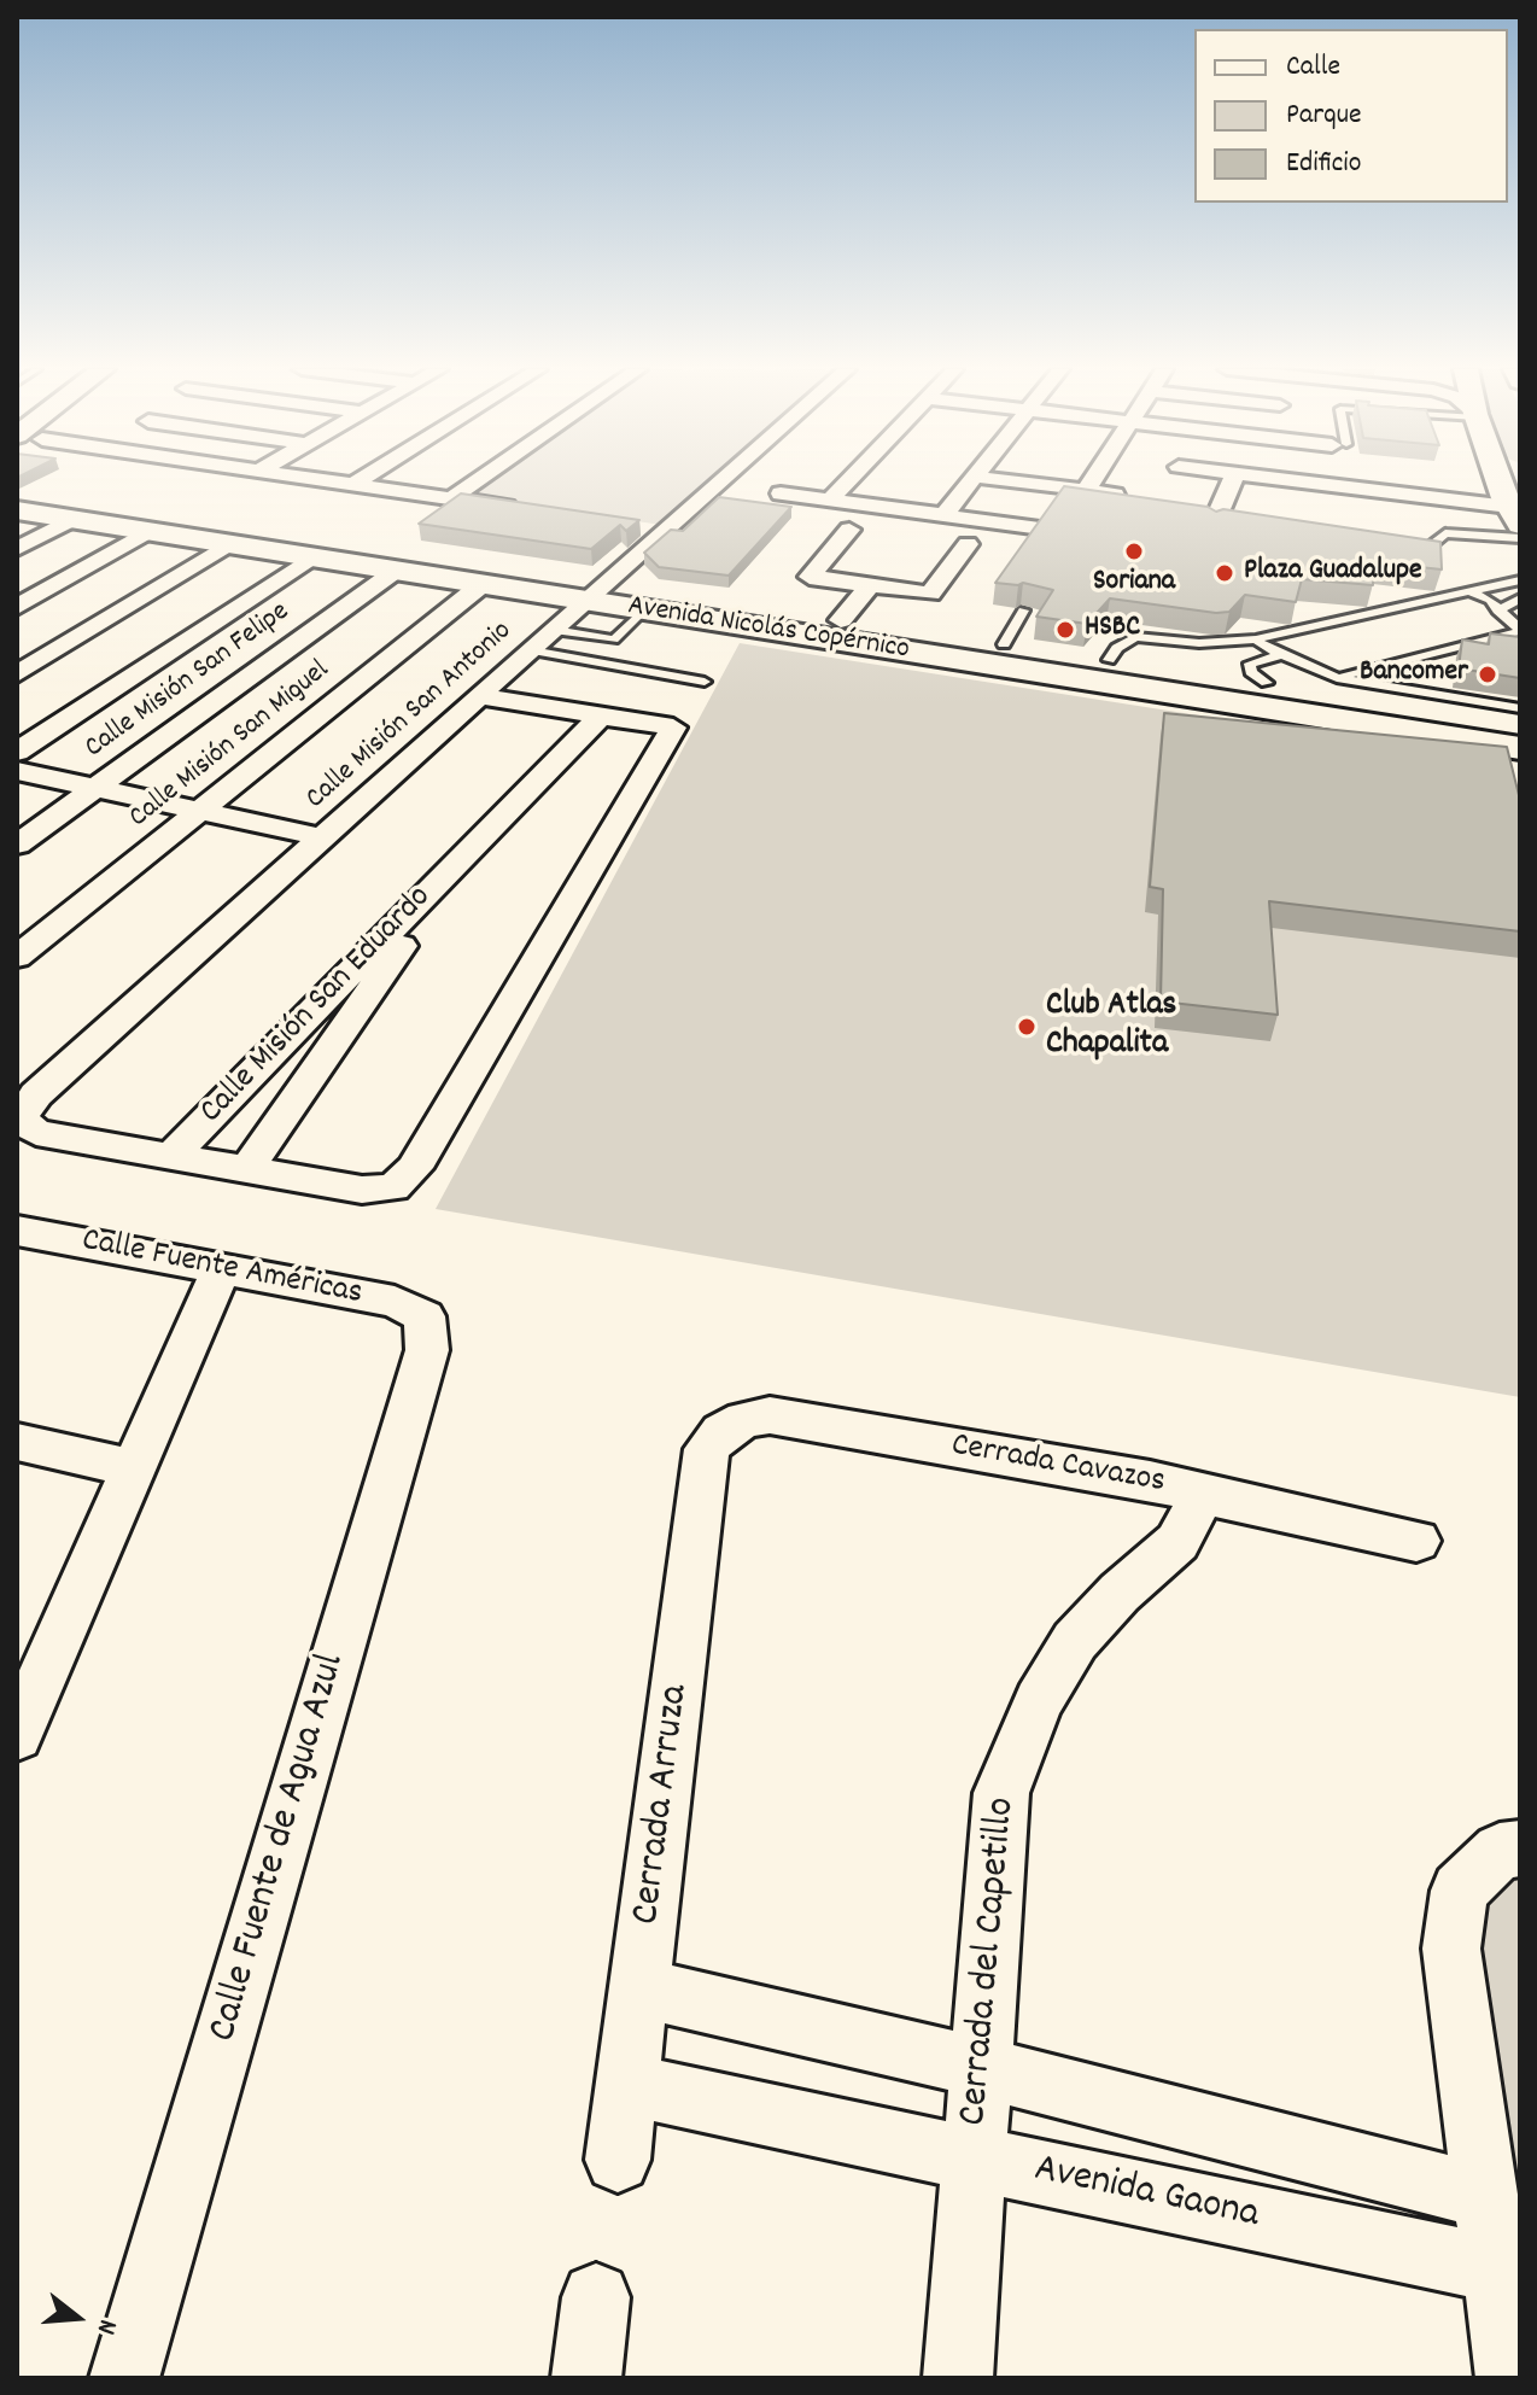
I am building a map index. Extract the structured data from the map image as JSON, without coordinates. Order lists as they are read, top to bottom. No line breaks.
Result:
{"streets":{"street":["Avenida Nicolás Copérnico","Calle Misión San Felipe","Calle Misión San Antonio","Calle Misión San Miguel","Calle Misión San Eduardo","Calle Fuente Américas","Cerrada Cavazos","Cerrada Arruza","Calle Fuente de Agua Azul","Cerrada del Capetillo","Avenida Gaona"]},"crossings":[["Avenida Nicolás Copérnico","Calle Misión San Felipe"],["Avenida Nicolás Copérnico","Calle Misión San Antonio"],["Avenida Nicolás Copérnico","Calle Misión San Miguel"],["Calle Misión San Antonio","Calle Misión San Eduardo"],["Calle Fuente Américas","Calle Fuente de Agua Azul"],["Cerrada Cavazos","Cerrada Arruza"],["Cerrada Cavazos","Cerrada del Capetillo"],["Cerrada Arruza","Avenida Gaona"],["Cerrada del Capetillo","Avenida Gaona"]],"places":["Soriana","Plaza Guadalupe","HSBC","Bancomer","Club Atlas Chapalita"],"legend":["Calle","Parque","Edificio"],"north":"right"}
